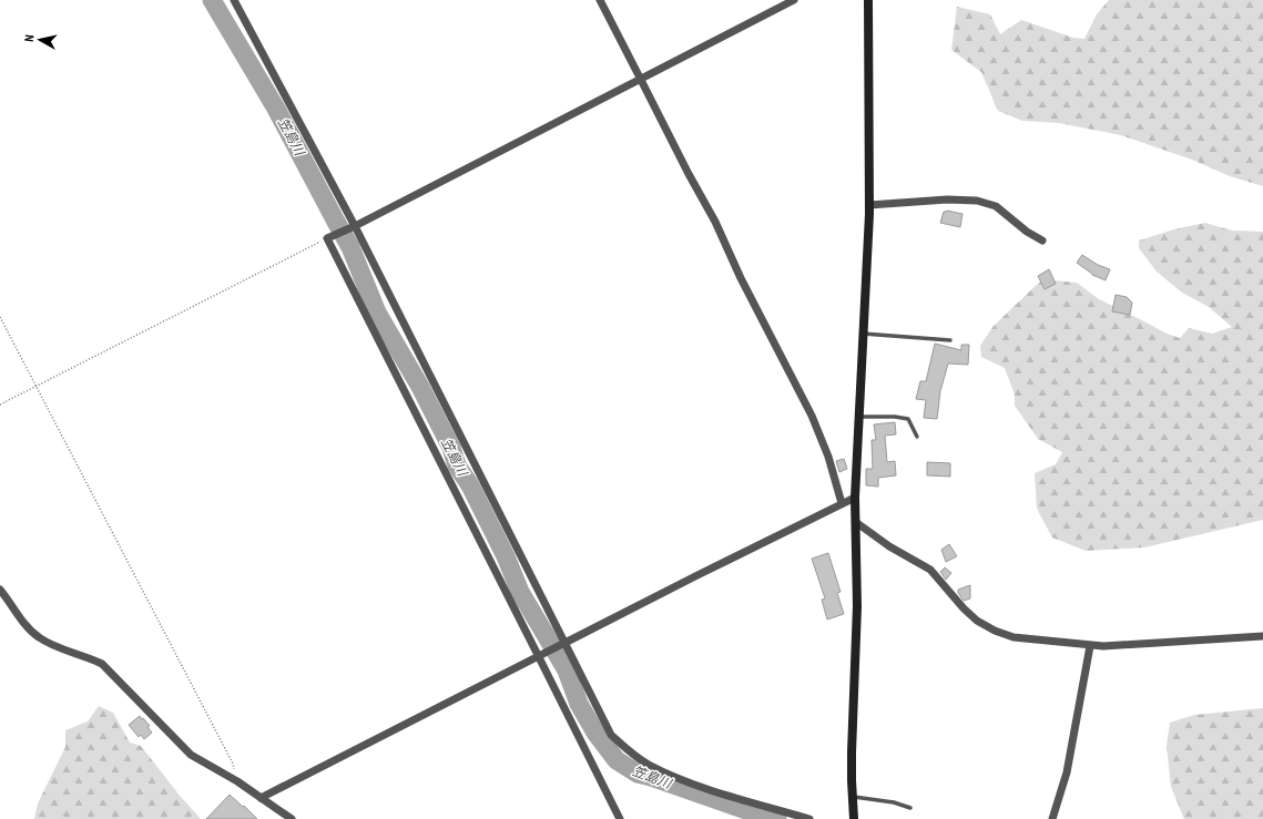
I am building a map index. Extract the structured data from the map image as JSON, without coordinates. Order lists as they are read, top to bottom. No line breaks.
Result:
{"water":["笠島川"],"north":"left"}
